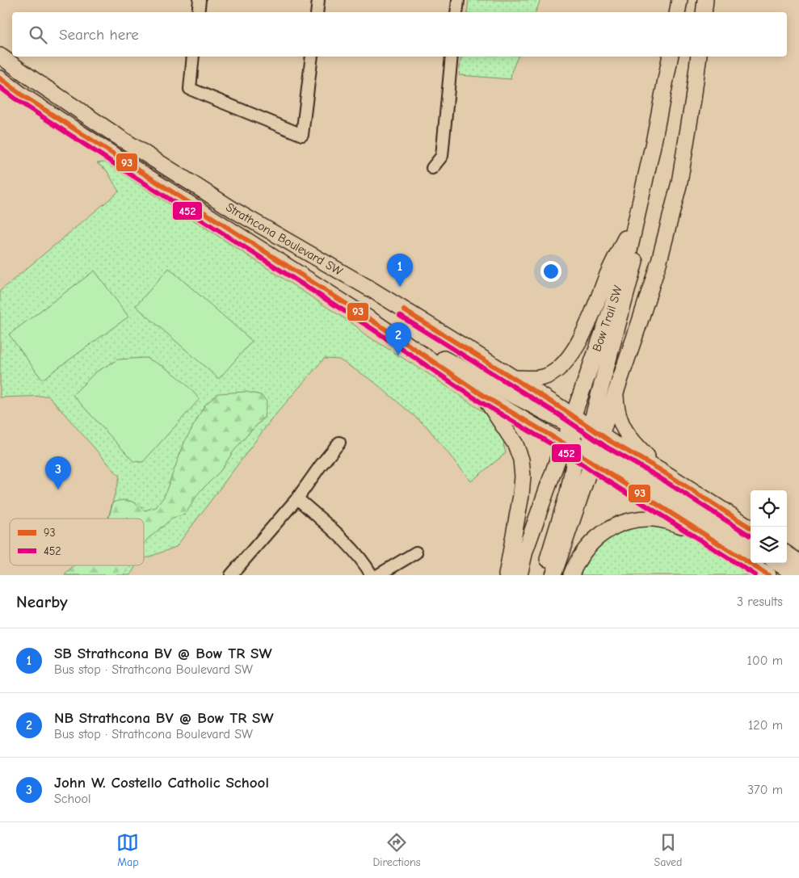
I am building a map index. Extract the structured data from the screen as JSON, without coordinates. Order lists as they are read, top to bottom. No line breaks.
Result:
{"streets":{"main road":["Strathcona Boulevard SW","Bow Trail SW"]},"crossings":[["Strathcona Boulevard SW","Bow Trail SW"]],"lines":["transit line 93","transit line 452"],"legend":["93","452"],"page":{"search":"Search here","pins":["1","2","3"],"heading":["Nearby","3 results"],"list":[{"mark":"1","name":"SB Strathcona BV @ Bow TR SW","note":"Bus stop · Strathcona Boulevard SW","value":"100 m"},{"mark":"2","name":"NB Strathcona BV @ Bow TR SW","note":"Bus stop · Strathcona Boulevard SW","value":"120 m"},{"mark":"3","name":"John W. Costello Catholic School","note":"School","value":"370 m"}],"nav":["Map","Directions","Saved"]}}
